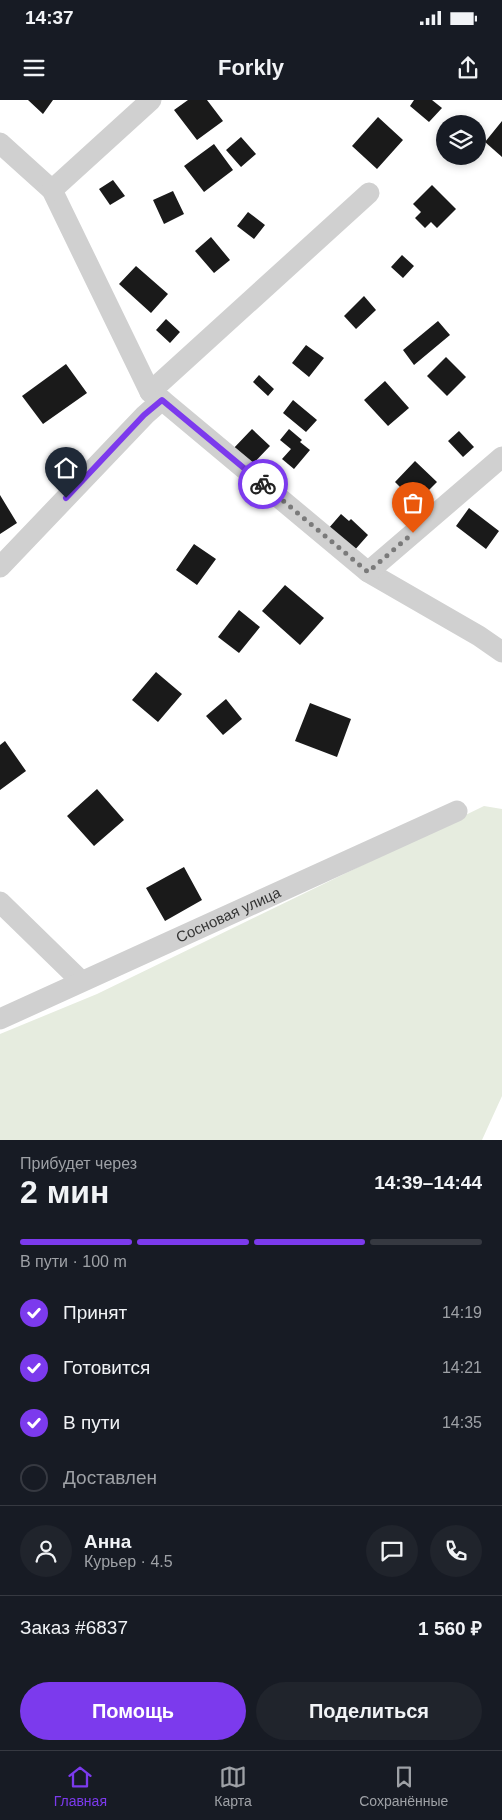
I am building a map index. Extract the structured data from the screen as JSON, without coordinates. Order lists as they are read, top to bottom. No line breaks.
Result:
{"streets":{"street":["Сосновая улица"]},"page":{"status":"14:37","header":"Forkly","heading":["2 мин","Прибудет через","14:39–14:44"],"panel":["Анна","Курьер · 4.5","Заказ #6837","1 560 ₽"],"bar":"В пути · 100 m","list":[["Принят","14:19"],["Готовится","14:21"],["В пути","14:35"],"Доставлен"],"buttons":["Помощь","Поделиться"],"tabs":["Главная","Карта","Сохранённые"]}}
